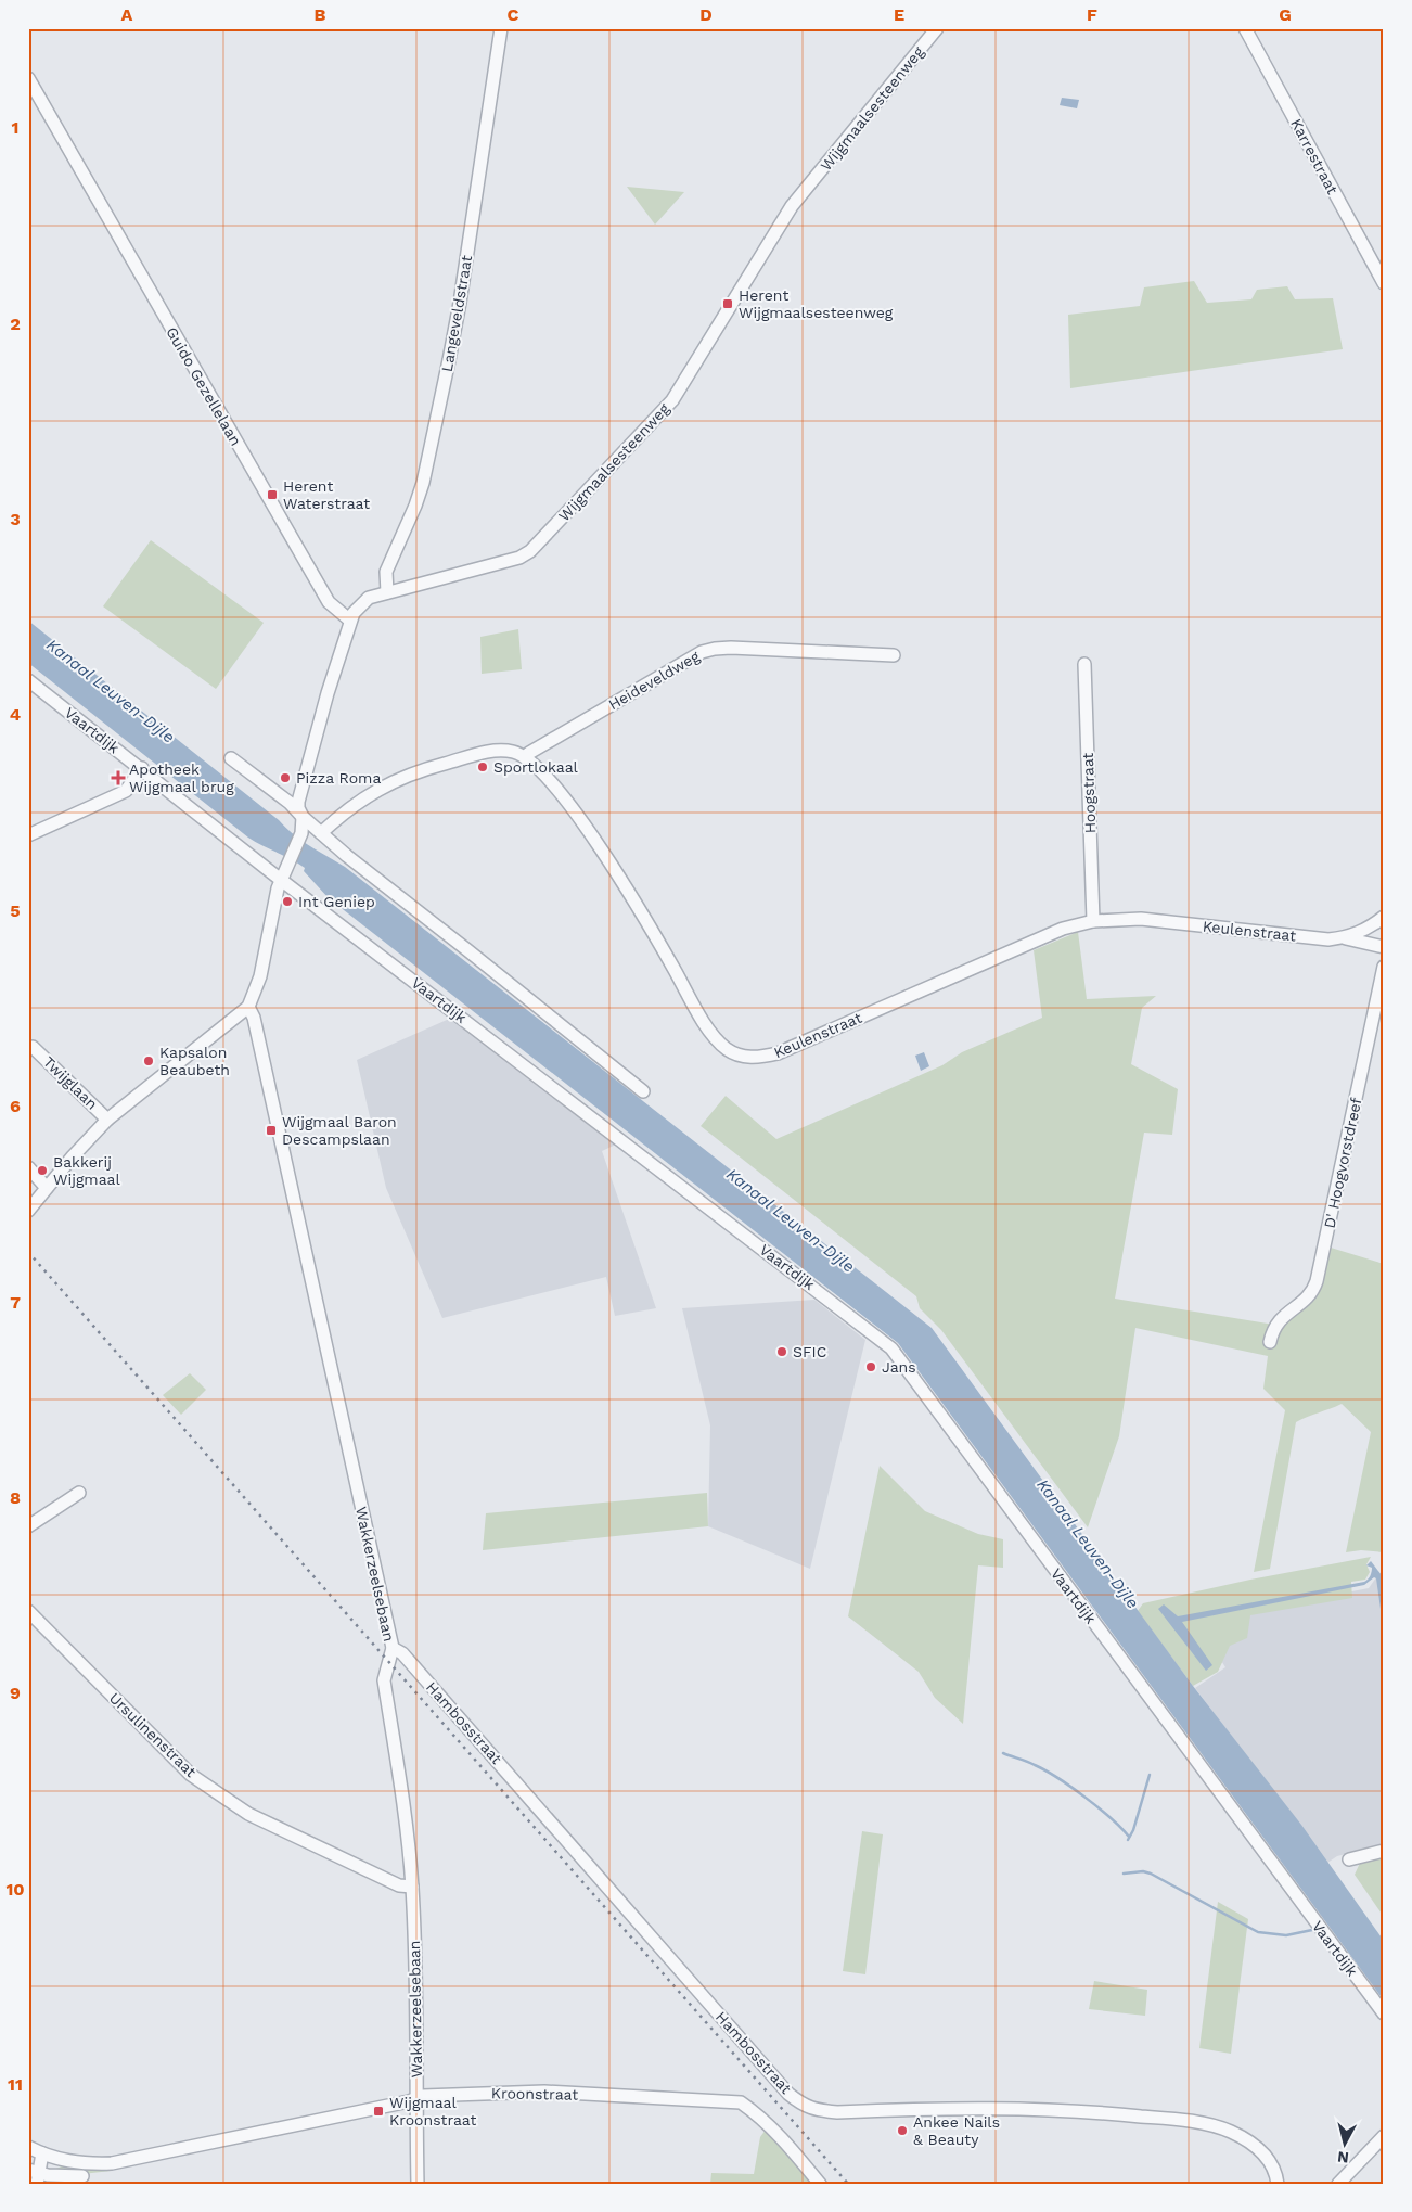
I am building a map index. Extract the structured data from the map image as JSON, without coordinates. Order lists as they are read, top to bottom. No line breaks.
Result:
{"streets":{"street":["Wijgmaalsesteenweg","Karrestraat","Langeveldstraat","Guido Gezellelaan","Heideveldweg","Vaartdijk","Hoogstraat","Keulenstraat","Twijglaan","D' Hoogvorstdreef","Wakkerzeelsebaan","Hambosstraat","Ursulinenstraat","Kroonstraat"]},"crossings":[["Wijgmaalsesteenweg","Langeveldstraat"],["Wijgmaalsesteenweg","Guido Gezellelaan"],["Wijgmaalsesteenweg","Vaartdijk"],["Heideveldweg","Keulenstraat"],["Hoogstraat","Keulenstraat"],["Wakkerzeelsebaan","Hambosstraat"],["Wakkerzeelsebaan","Ursulinenstraat"],["Wakkerzeelsebaan","Kroonstraat"]],"water":["Kanaal Leuven-Dijle"],"places":{"transit":["Herent Wijgmaalsesteenweg","Herent Waterstraat","Wijgmaal Baron Descampslaan","Wijgmaal Kroonstraat"],"other":["Sportlokaal","Pizza Roma","Int Geniep","Kapsalon Beaubeth","Bakkerij Wijgmaal","SFIC","Jans","Ankee Nails & Beauty"],"health":["Apotheek Wijgmaal brug"]},"north":"bottom","grid":{"columns":["A","B","C","D","E","F","G"],"rows":["1","2","3","4","5","6","7","8","9","10","11"]}}
